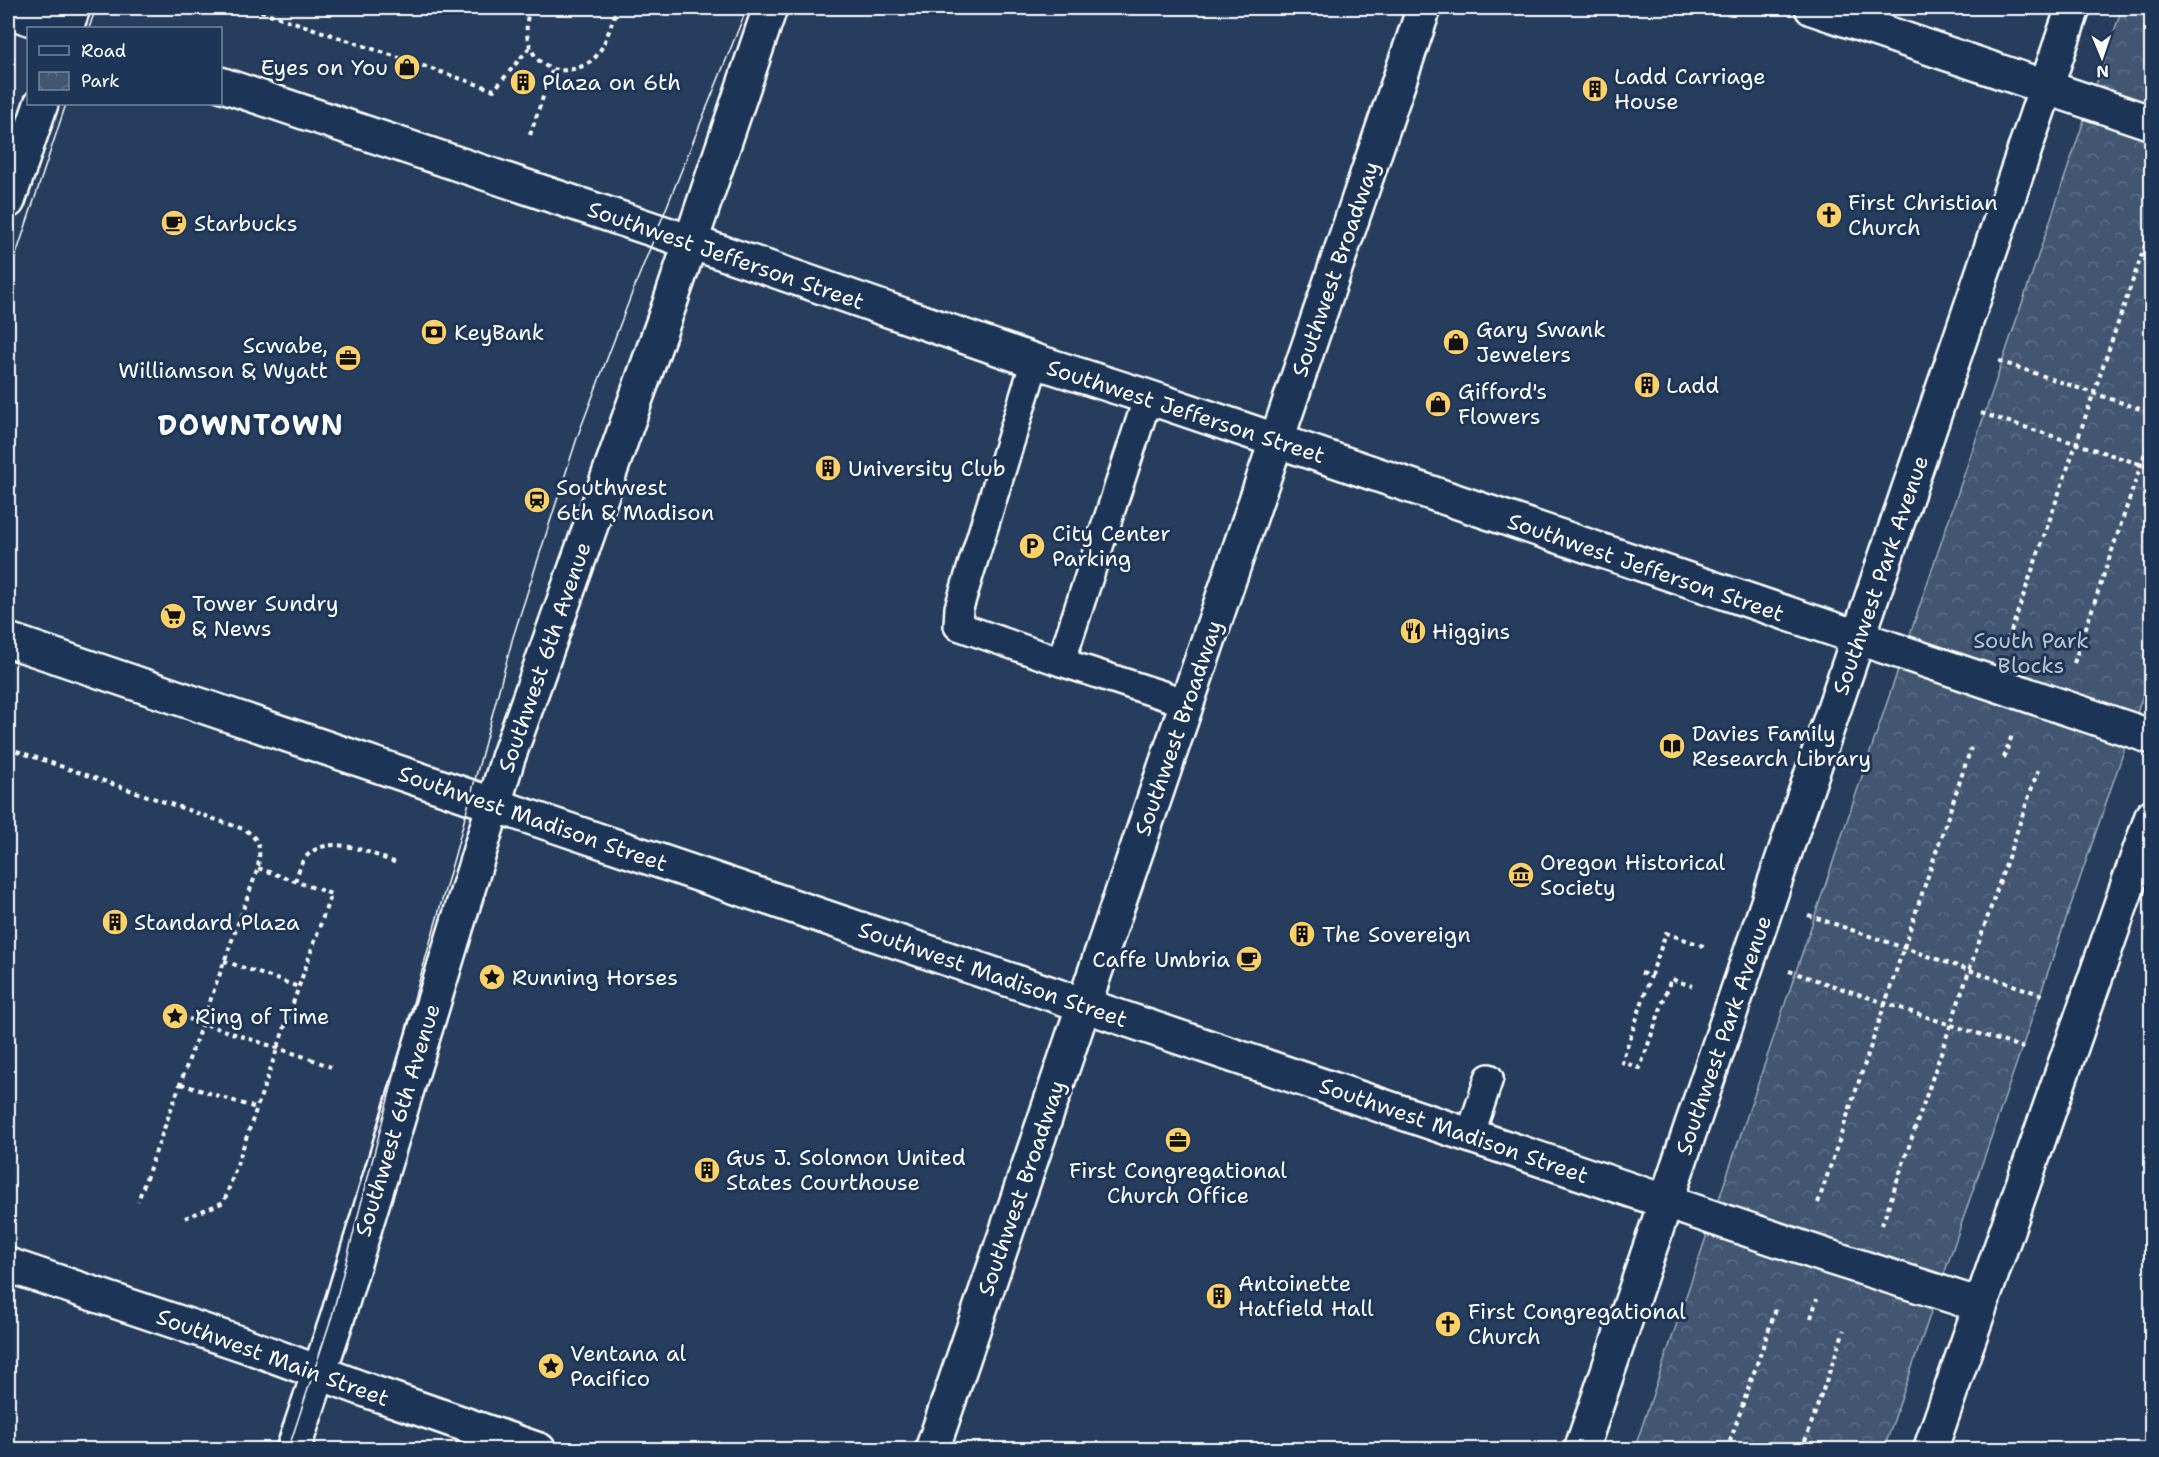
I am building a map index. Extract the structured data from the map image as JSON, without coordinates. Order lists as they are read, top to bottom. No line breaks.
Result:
{"streets":{"street":["Southwest Jefferson Street","Southwest Broadway","Southwest Park Avenue","Southwest 6th Avenue","Southwest Madison Street","Southwest Main Street"]},"crossings":[["Southwest Jefferson Street","Southwest Broadway"],["Southwest Jefferson Street","Southwest Park Avenue"],["Southwest Jefferson Street","Southwest 6th Avenue"],["Southwest Broadway","Southwest Madison Street"],["Southwest Park Avenue","Southwest Madison Street"],["Southwest 6th Avenue","Southwest Madison Street"],["Southwest 6th Avenue","Southwest Main Street"]],"districts":["DOWNTOWN"],"parks":["South Park Blocks"],"places":{"shop":["Eyes on You","Gary Swank Jewelers","Gifford's Flowers"],"building":["Plaza on 6th","Ladd Carriage House","Ladd","University Club","Standard Plaza","The Sovereign","Gus J. Solomon United States Courthouse","Antoinette Hatfield Hall"],"church":["First Christian Church","First Congregational Church"],"cafe":["Starbucks","Caffe Umbria"],"bank":["KeyBank"],"office":["Scwabe, Williamson & Wyatt","First Congregational Church Office"],"station":["Southwest 6th & Madison"],"parking":["City Center Parking"],"supermarket":["Tower Sundry & News"],"restaurant":["Higgins"],"library":["Davies Family Research Library"],"museum":["Oregon Historical Society"],"place":["Running Horses","Ring of Time","Ventana al Pacifico"]},"legend":["Road","Park"],"north":"bottom"}
